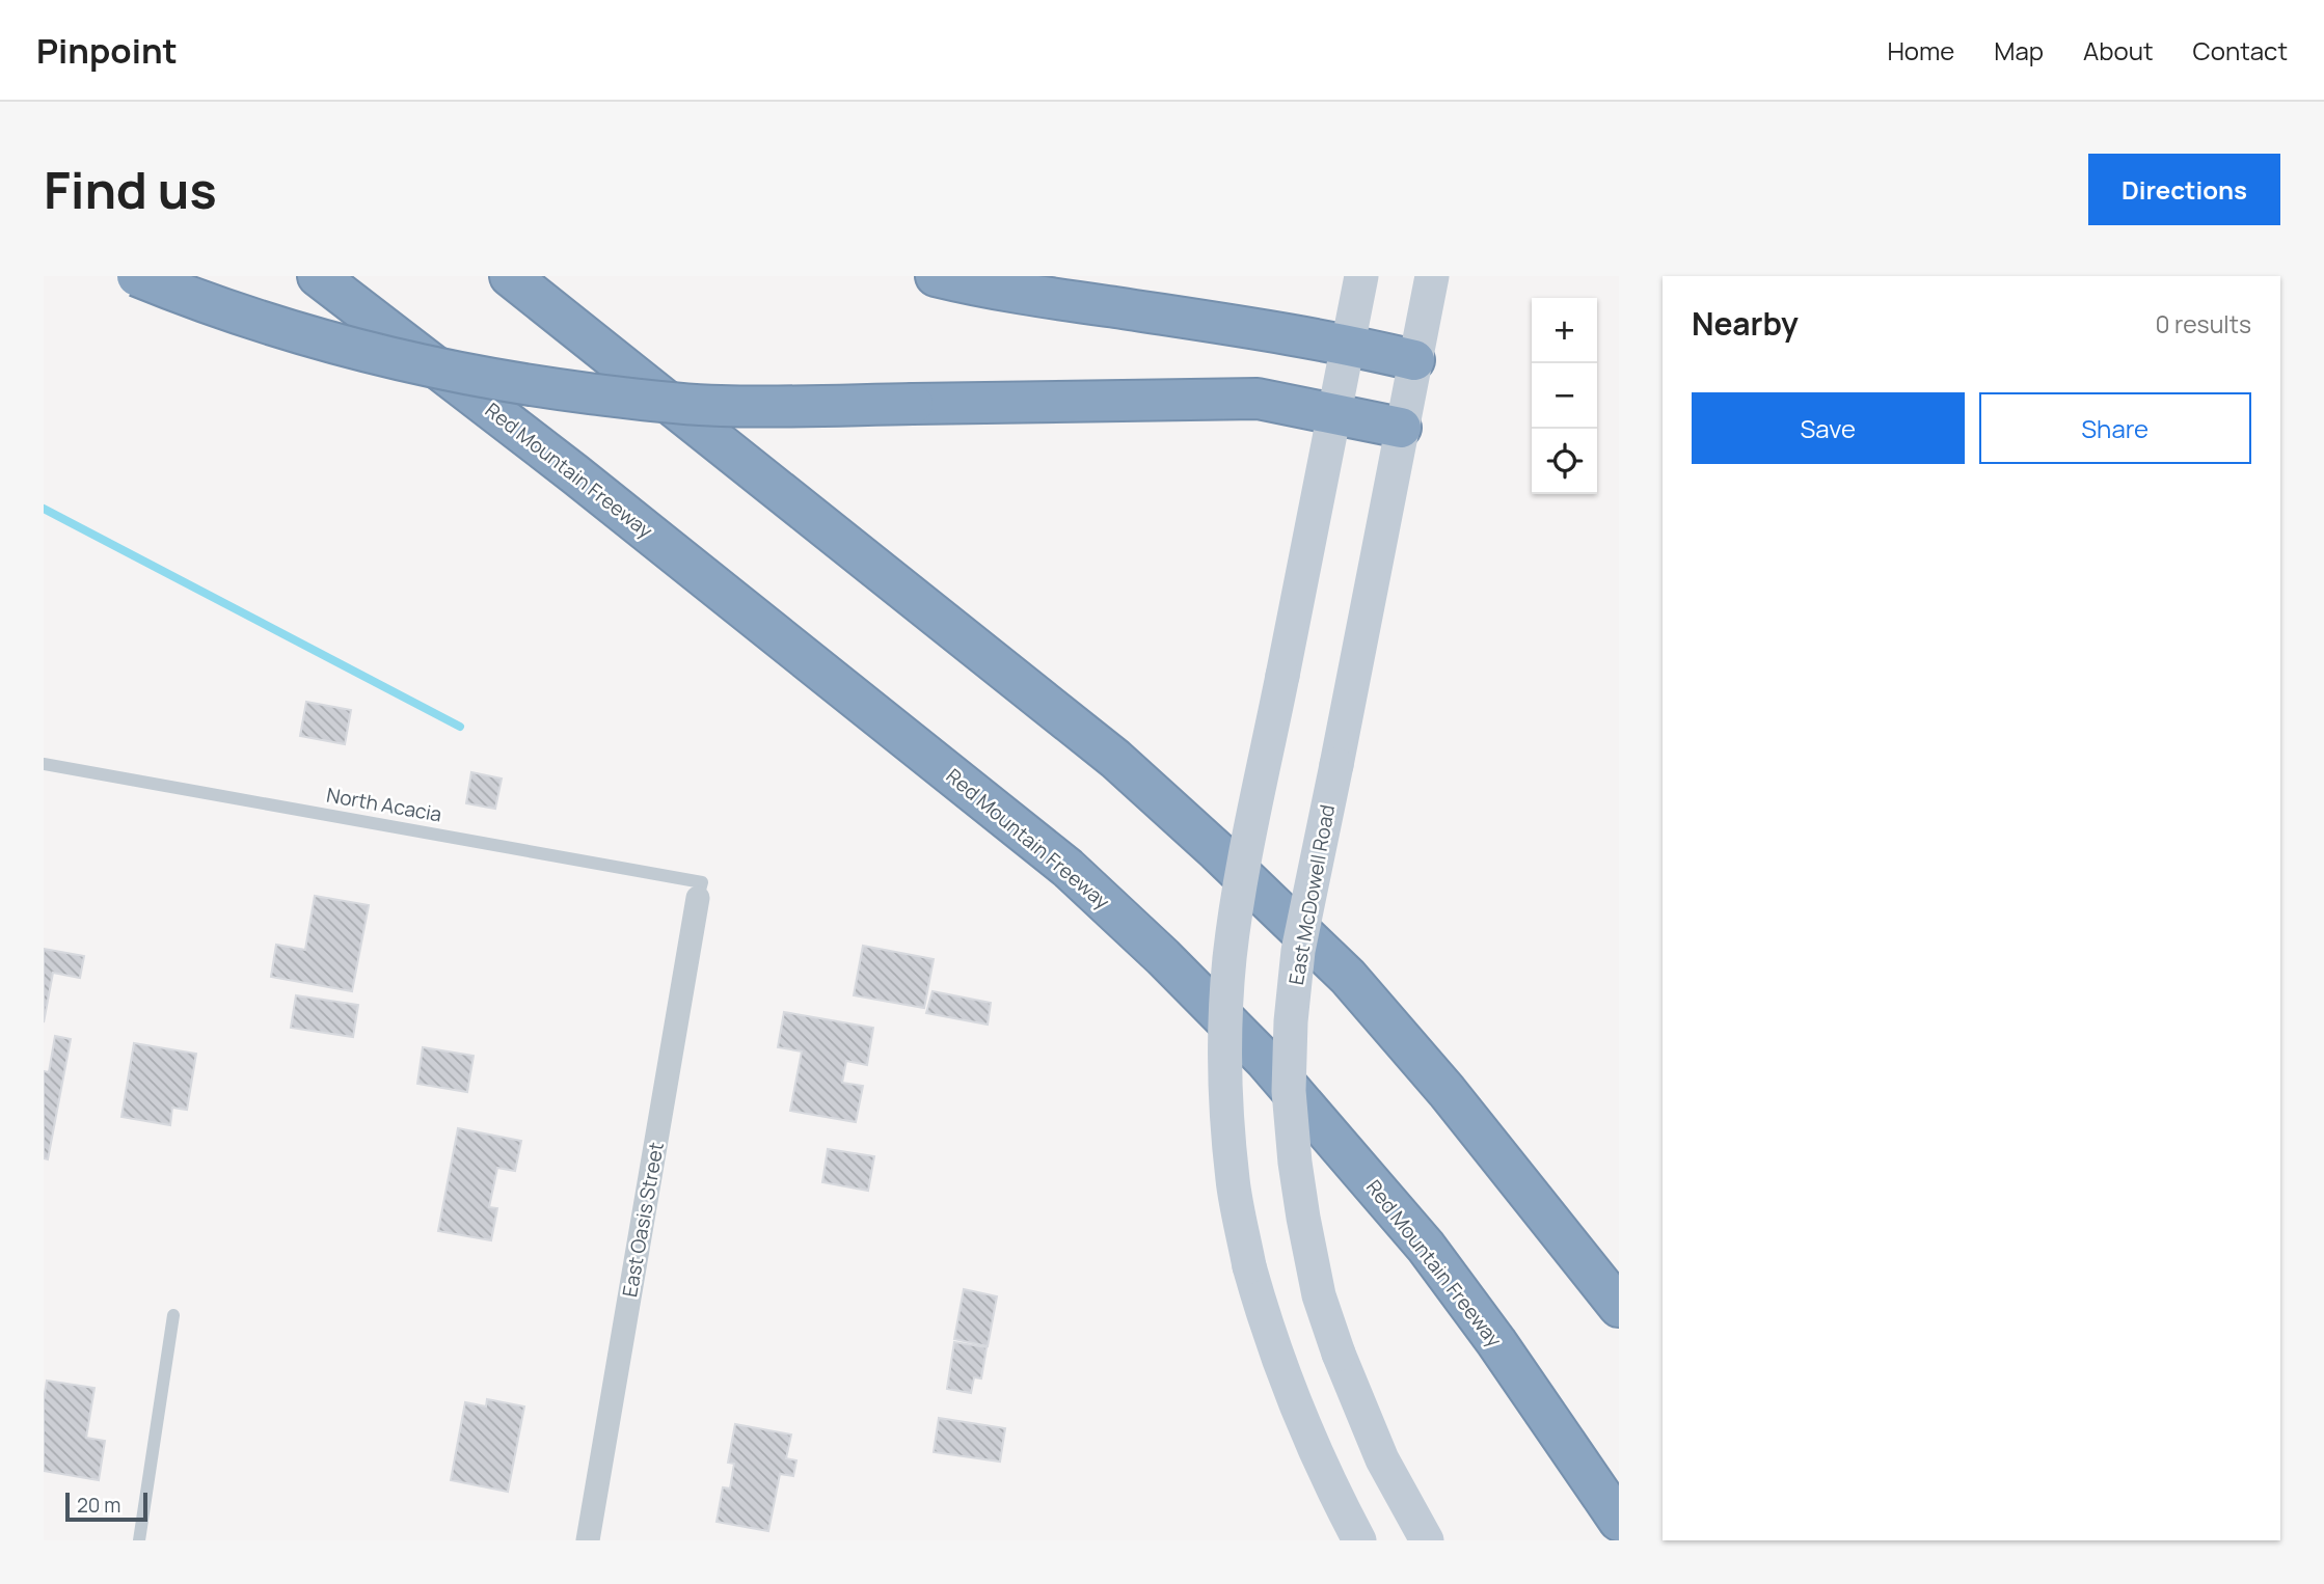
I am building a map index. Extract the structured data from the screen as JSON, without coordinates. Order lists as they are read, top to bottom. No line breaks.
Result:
{"streets":{"highway":["Red Mountain Freeway"],"main road":["East McDowell Road"],"street":["East Oasis Street"],"lane":["North Acacia"]},"crossings":[["North Acacia","East Oasis Street"]],"scale_bar":"20 m","page":{"header":"Pinpoint","nav":["Home","Map","About","Contact"],"buttons":["Directions",["Save","Share"]],"title":"Find us","heading":["Nearby","0 results"],"map_buttons":["+","−"],"scale":"20 m"}}
